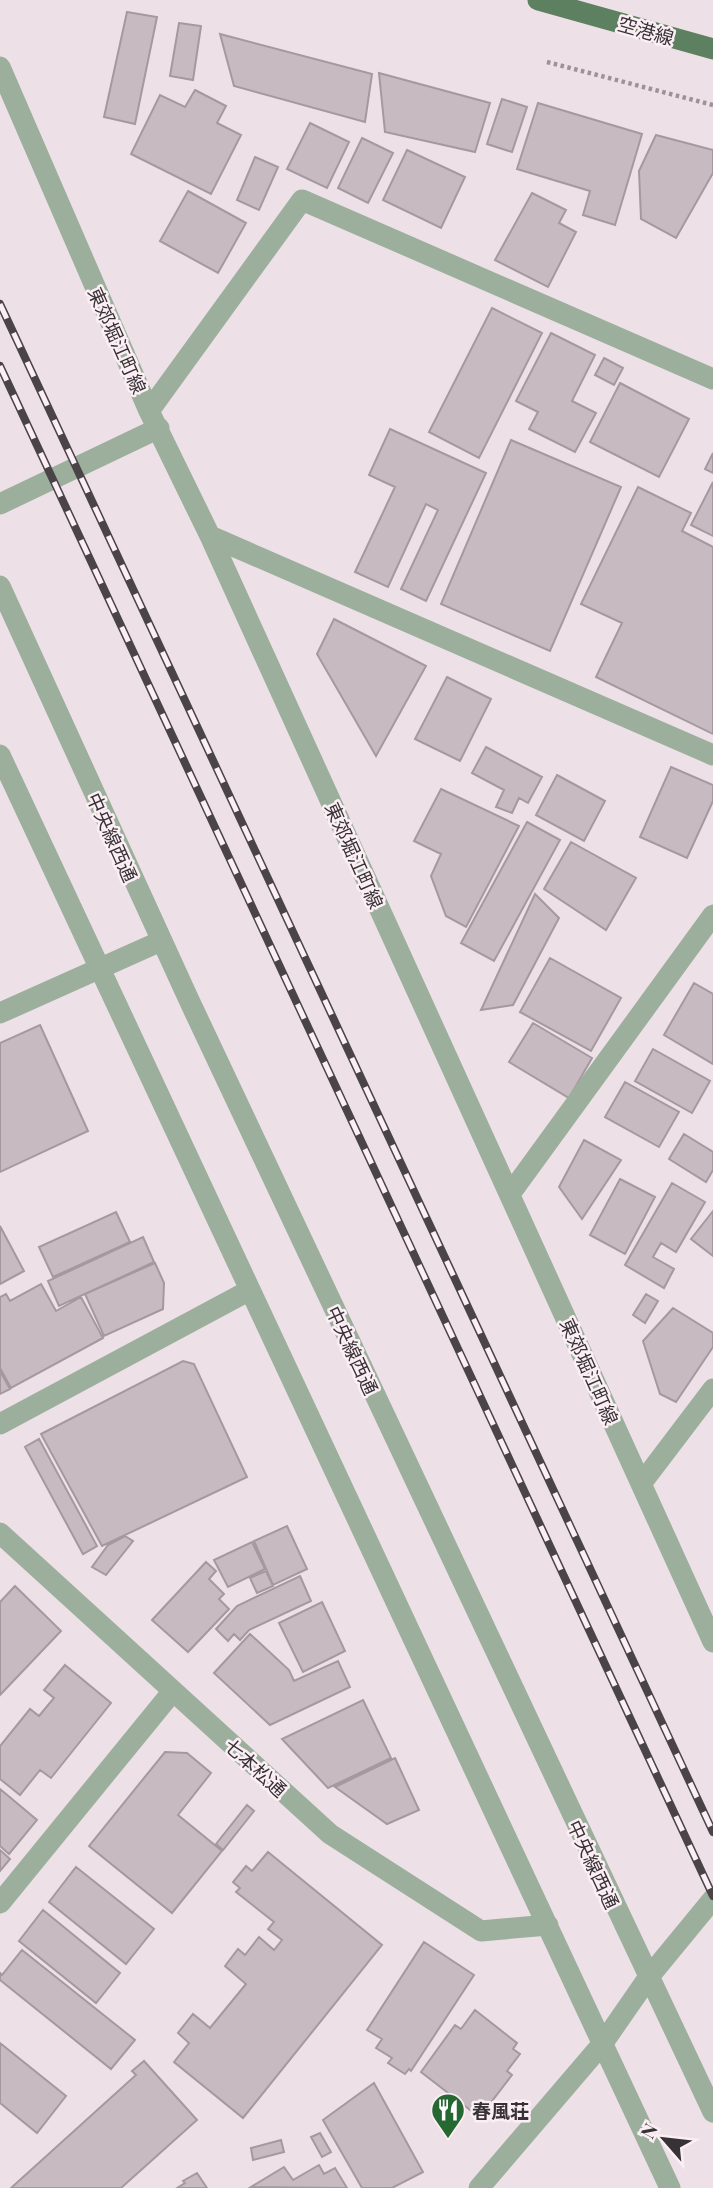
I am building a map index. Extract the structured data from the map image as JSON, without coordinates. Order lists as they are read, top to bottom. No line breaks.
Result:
{"streets":{"main road":["空港線"],"street":["東郊堀江町線","中央線西通","七本松通"]},"places":{"restaurant":["春風荘"]},"north":"top left"}
